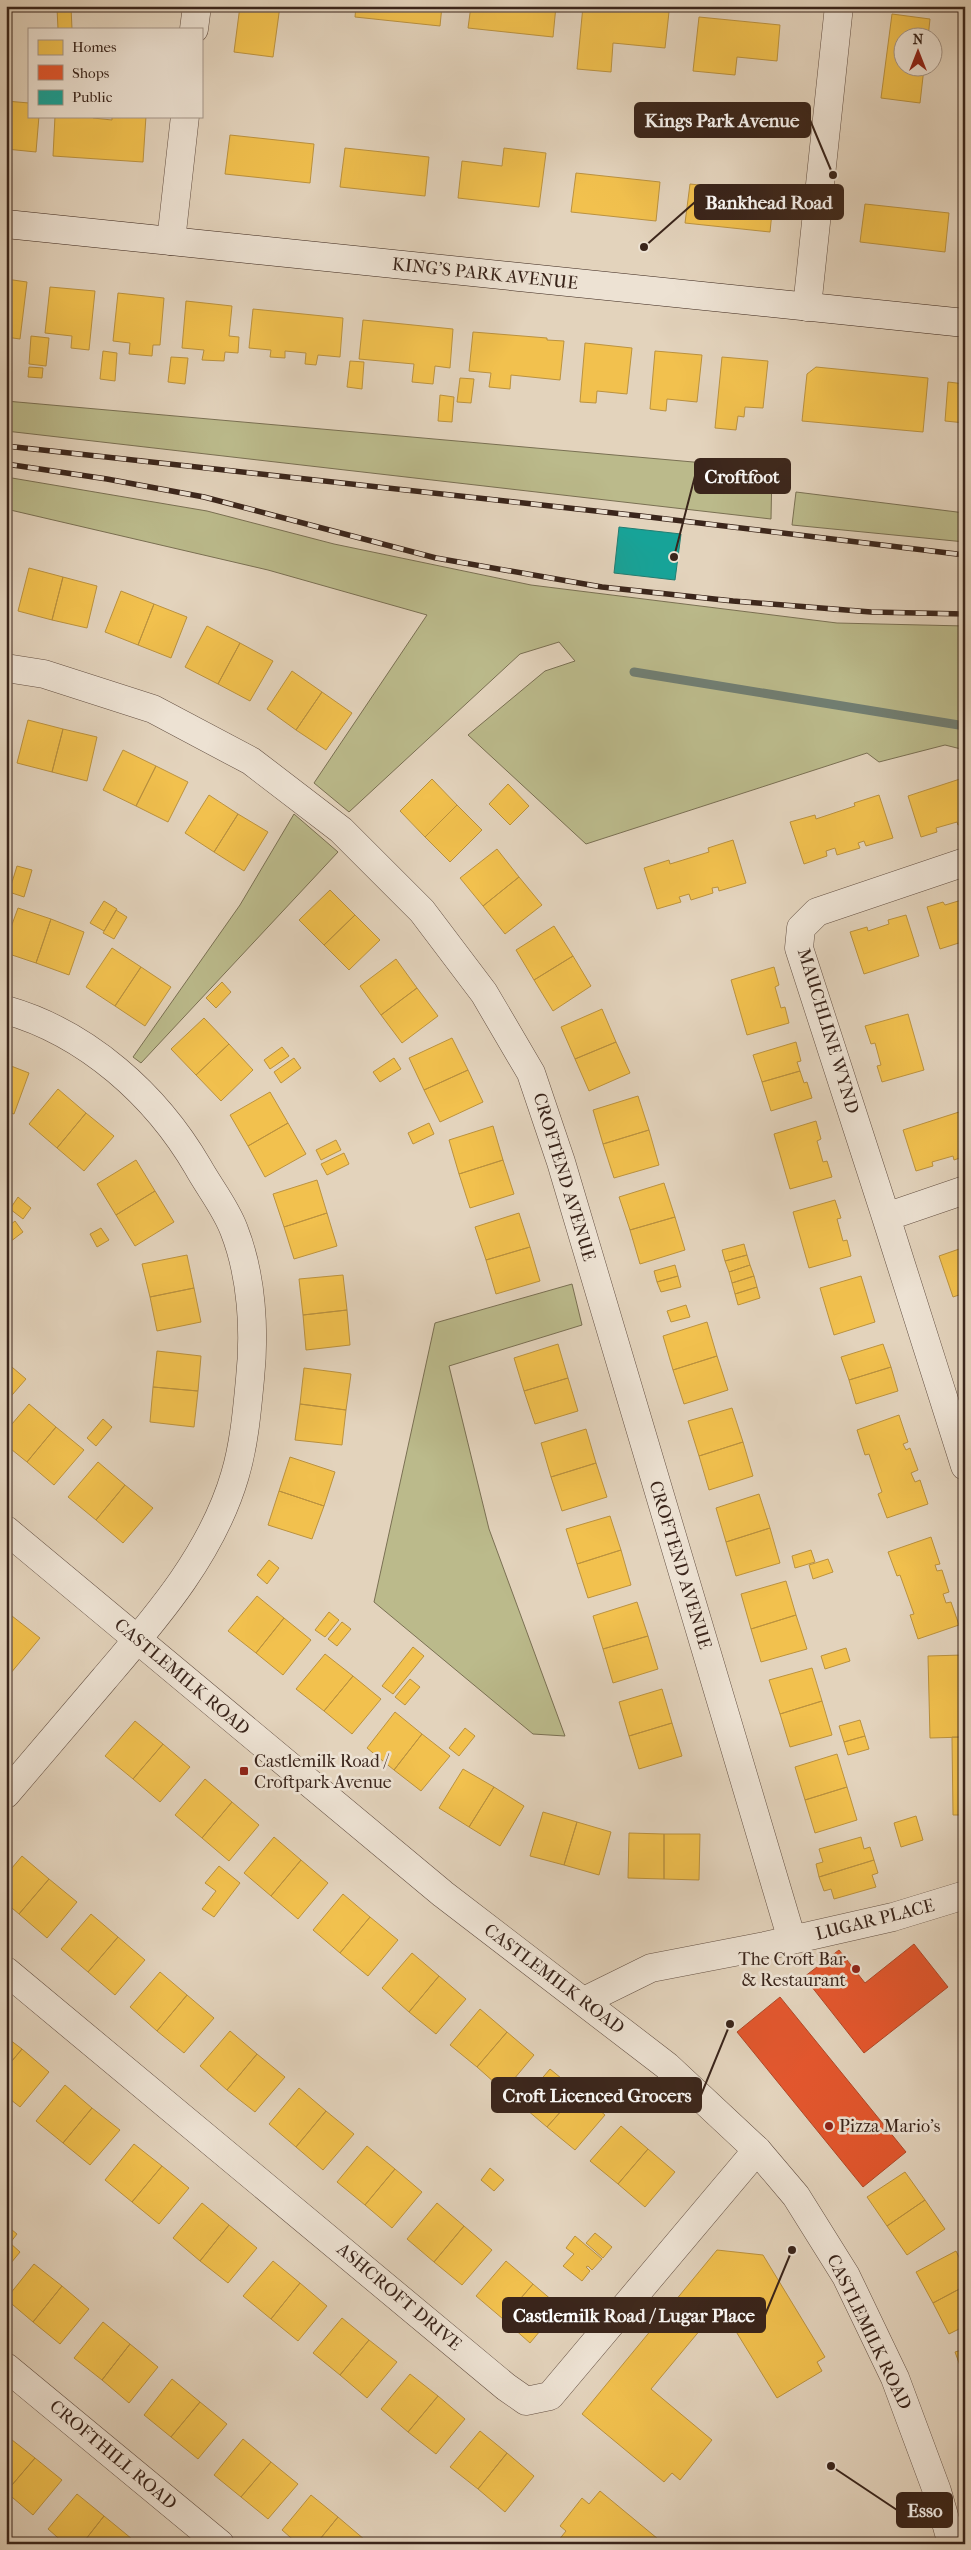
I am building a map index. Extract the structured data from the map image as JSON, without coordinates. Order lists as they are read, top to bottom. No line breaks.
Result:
{"streets":{"street":["KING'S PARK AVENUE","MAUCHLINE WYND","CROFTEND AVENUE","CASTLEMILK ROAD","LUGAR PLACE","ASHCROFT DRIVE","CROFTHILL ROAD"]},"crossings":[["CROFTEND AVENUE","LUGAR PLACE"],["CASTLEMILK ROAD","LUGAR PLACE"],["CASTLEMILK ROAD","ASHCROFT DRIVE"]],"places":{"other":["Kings Park Avenue","Bankhead Road","Croftfoot","The Croft Bar & Restaurant","Croft Licenced Grocers","Pizza Mario's","Castlemilk Road / Lugar Place","Esso"],"transit":["Castlemilk Road / Croftpark Avenue"]},"legend":["Homes","Shops","Public"],"north":"top"}
